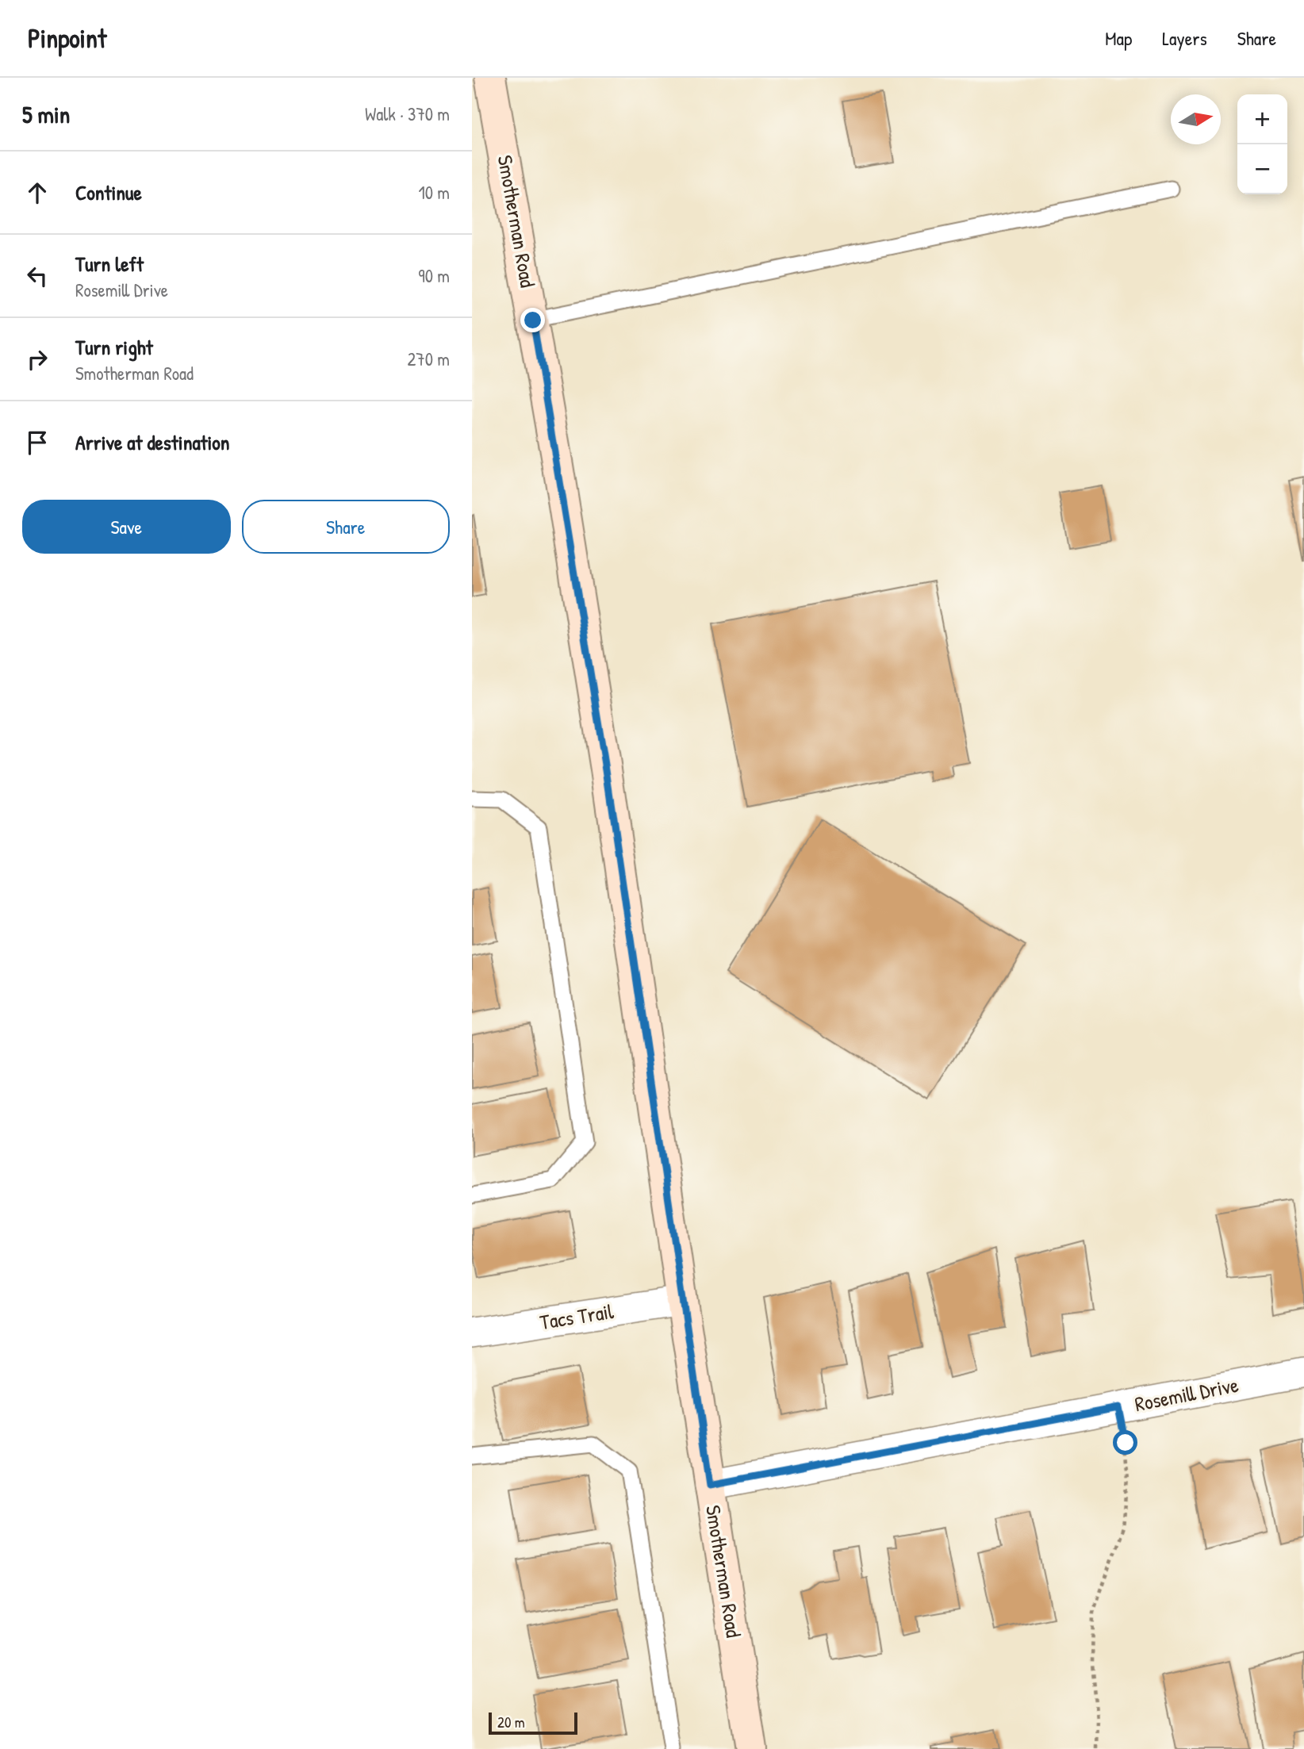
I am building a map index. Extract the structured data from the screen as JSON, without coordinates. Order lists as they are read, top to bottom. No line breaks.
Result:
{"streets":{"street":["Smotherman Road","Tacs Trail","Rosemill Drive"]},"crossings":[["Smotherman Road","Tacs Trail"],["Smotherman Road","Rosemill Drive"]],"scale_bar":"20 m","north":"right","page":{"header":"Pinpoint","nav":["Map","Layers","Share"],"heading":["5 min","Walk · 370 m"],"map_buttons":["+","−"],"list":[["Continue","10 m"],["Turn left","Rosemill Drive","90 m"],["Turn right","Smotherman Road","270 m"],"Arrive at destination"],"buttons":["Save","Share"],"scale":"20 m"}}
